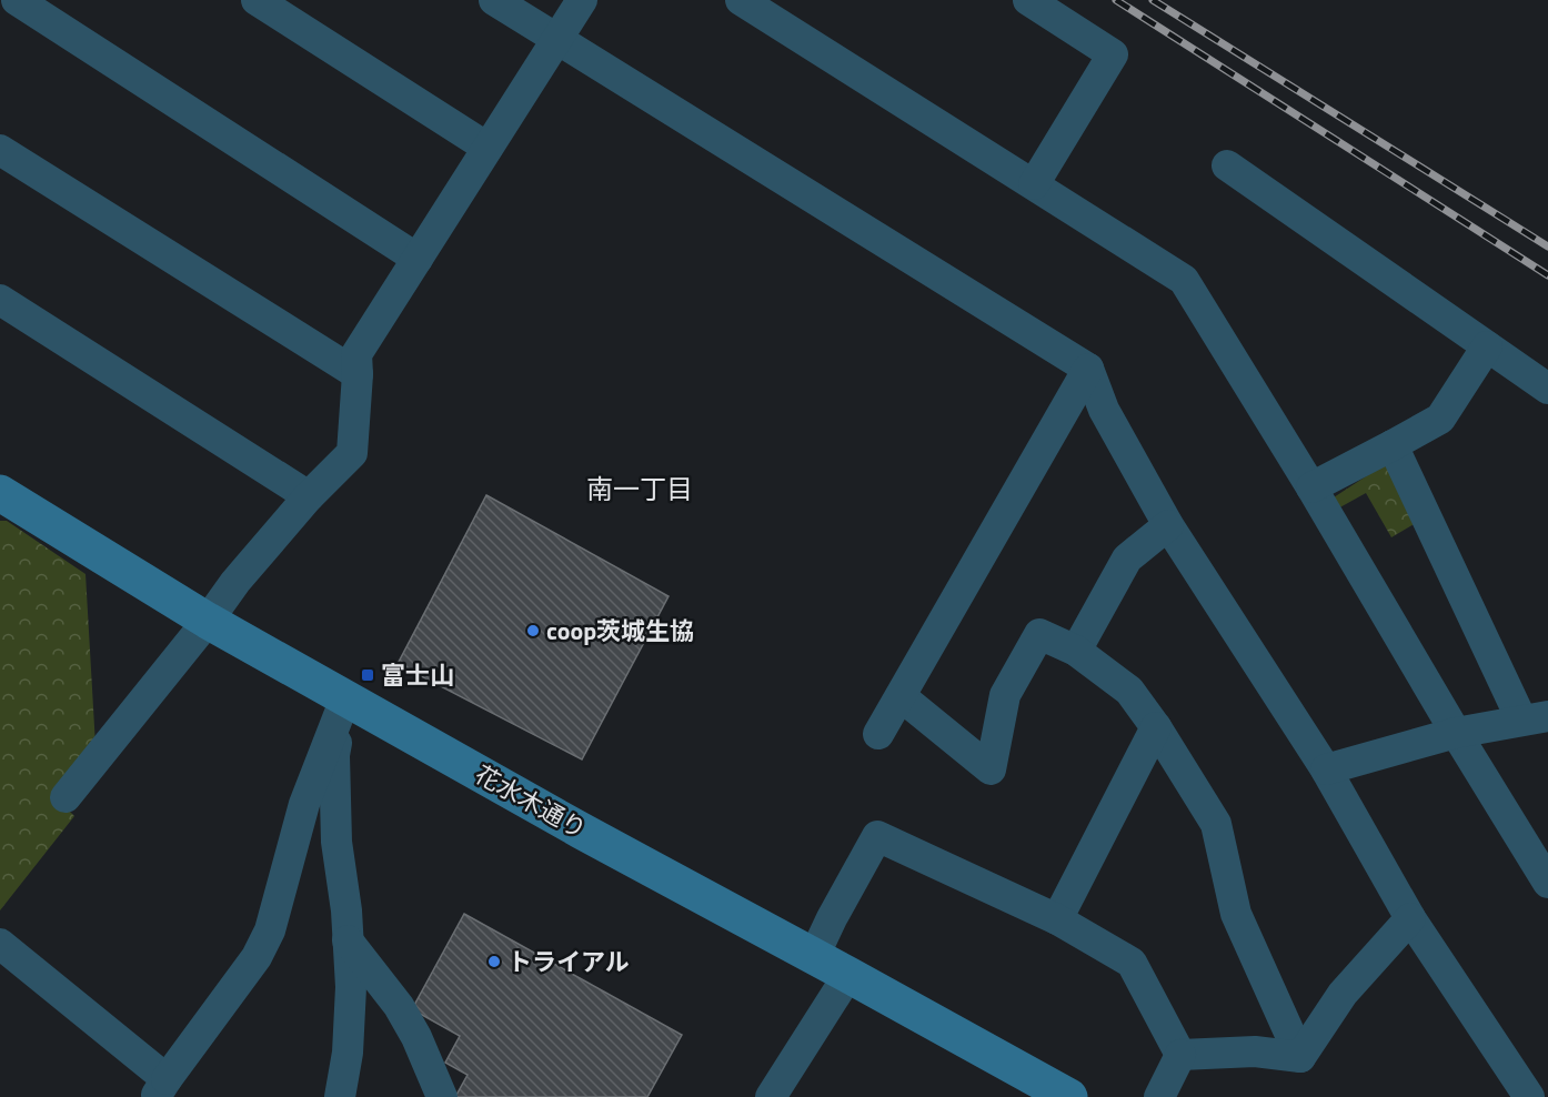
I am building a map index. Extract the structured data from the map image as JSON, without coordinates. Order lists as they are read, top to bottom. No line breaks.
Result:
{"streets":{"street":["花水木通り"]},"districts":["南一丁目"],"places":{"other":["coop茨城生協","トライアル"],"transit":["富士山"]}}
